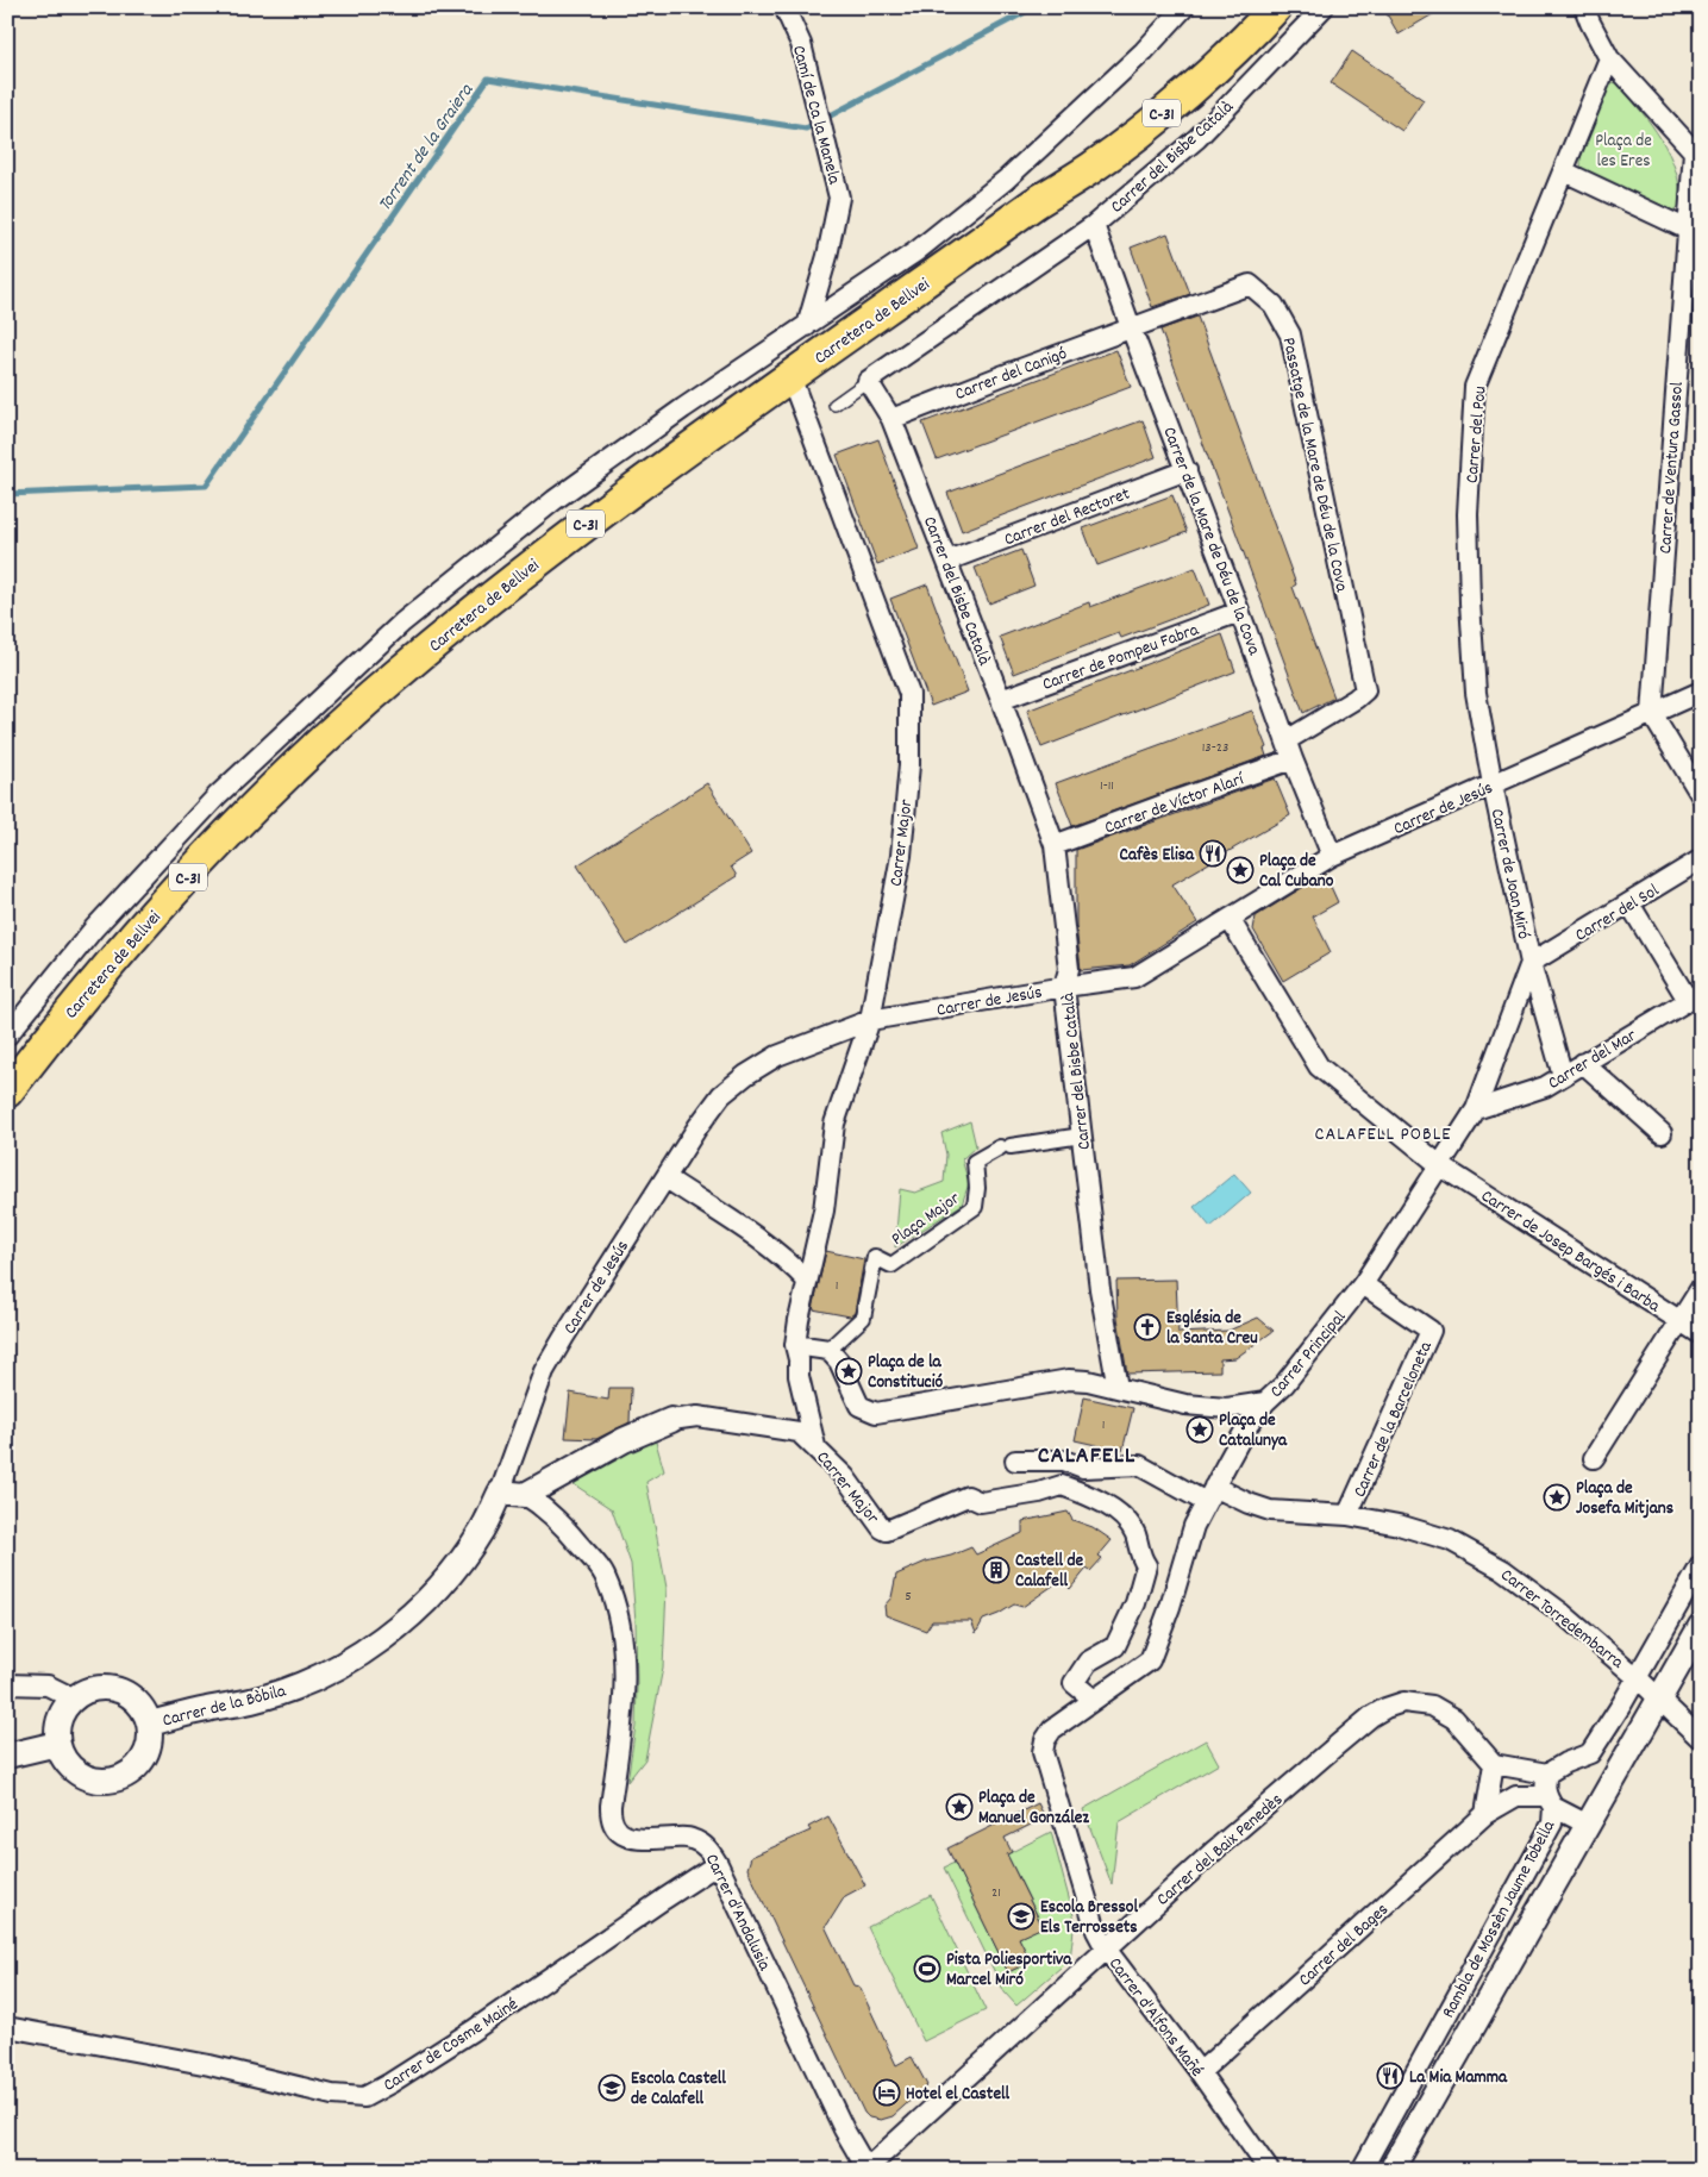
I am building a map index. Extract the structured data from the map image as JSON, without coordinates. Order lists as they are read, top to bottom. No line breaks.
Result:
{"streets":{"main road":["C-31","Carretera de Bellvei"],"street":["Camí de Ca la Manela","Carrer del Bisbe Català","Carrer del Canigó","Carrer del Pou","Passatge de la Mare de Déu de la Cova","Carrer de Ventura Gassol","Carrer del Rectoret","Carrer de la Mare de Déu de la Cova","Carrer de Pompeu Fabra","Carrer de Víctor Alarí","Carrer de Jesús","Carrer Major","Carrer de Joan Miró","Carrer del Sol","Carrer del Mar","Plaça Major","Carrer de Josep Bargés i Barba","Carrer Principal","Carrer de la Barceloneta","Carrer Torredembarra","Carrer de la Bòbila","Carrer del Baix Penedès","Carrer d'Andalusia","Rambla de Mossèn Jaume Tobella","Carrer del Bages","Carrer d'Alfons Mañé","Carrer de Cosme Mainé"]},"crossings":[["Carrer del Bisbe Català","Carrer del Canigó"],["Carrer del Bisbe Català","Carrer del Rectoret"],["Carrer del Bisbe Català","Carrer de la Mare de Déu de la Cova"],["Carrer del Bisbe Català","Carrer de Pompeu Fabra"],["Carrer del Bisbe Català","Carrer de Víctor Alarí"],["Carrer del Bisbe Català","Carrer de Jesús"],["Carrer del Bisbe Català","Plaça Major"],["Carretera de Bellvei","Carrer Major"],["Carrer del Canigó","Passatge de la Mare de Déu de la Cova"],["Carrer del Canigó","Carrer de la Mare de Déu de la Cova"],["Carrer del Pou","Carrer de Jesús"],["Carrer del Pou","Carrer de Joan Miró"],["Passatge de la Mare de Déu de la Cova","Carrer de la Mare de Déu de la Cova"],["Carrer de Ventura Gassol","Carrer de Jesús"],["Carrer del Rectoret","Carrer de la Mare de Déu de la Cova"],["Carrer de la Mare de Déu de la Cova","Carrer de Pompeu Fabra"],["Carrer de la Mare de Déu de la Cova","Carrer de Víctor Alarí"],["Carrer de la Mare de Déu de la Cova","Carrer de Jesús"],["Carrer de Jesús","Carrer Major"],["Carrer de Jesús","Carrer de Joan Miró"],["Carrer de Jesús","Carrer de Josep Bargés i Barba"],["Carrer de Jesús","Carrer de la Bòbila"],["Carrer de Joan Miró","Carrer del Sol"],["Carrer de Joan Miró","Carrer del Mar"],["Carrer de Joan Miró","Carrer Principal"],["Carrer del Sol","Carrer Principal"],["Carrer del Mar","Carrer Principal"],["Carrer de Josep Bargés i Barba","Carrer Principal"],["Carrer Principal","Carrer de la Barceloneta"],["Carrer Principal","Carrer Torredembarra"],["Carrer Principal","Carrer d'Alfons Mañé"],["Carrer de la Barceloneta","Carrer Torredembarra"],["Carrer Torredembarra","Rambla de Mossèn Jaume Tobella"],["Carrer del Baix Penedès","Carrer d'Andalusia"],["Carrer del Baix Penedès","Carrer d'Alfons Mañé"],["Carrer d'Andalusia","Carrer de Cosme Mainé"],["Rambla de Mossèn Jaume Tobella","Carrer del Bages"],["Carrer del Bages","Carrer d'Alfons Mañé"]],"districts":["CALAFELL POBLE","CALAFELL"],"water":["Torrent de la Graiera"],"parks":["Plaça de les Eres"],"places":{"restaurant":["Cafès Elisa","La Mia Mamma"],"place":["Plaça de Cal Cubano","Plaça de la Constitució","Plaça de Catalunya","Plaça de Josefa Mitjans","Plaça de Manuel González"],"church":["Església de la Santa Creu"],"building":["Castell de Calafell"],"school or university":["Escola Bressol Els Terrossets","Escola Castell de Calafell"],"sports":["Pista Poliesportiva Marcel Miró"],"hotel":["Hotel el Castell"]},"house_numbers":["13-23","1-11","1","1","5","21"]}
